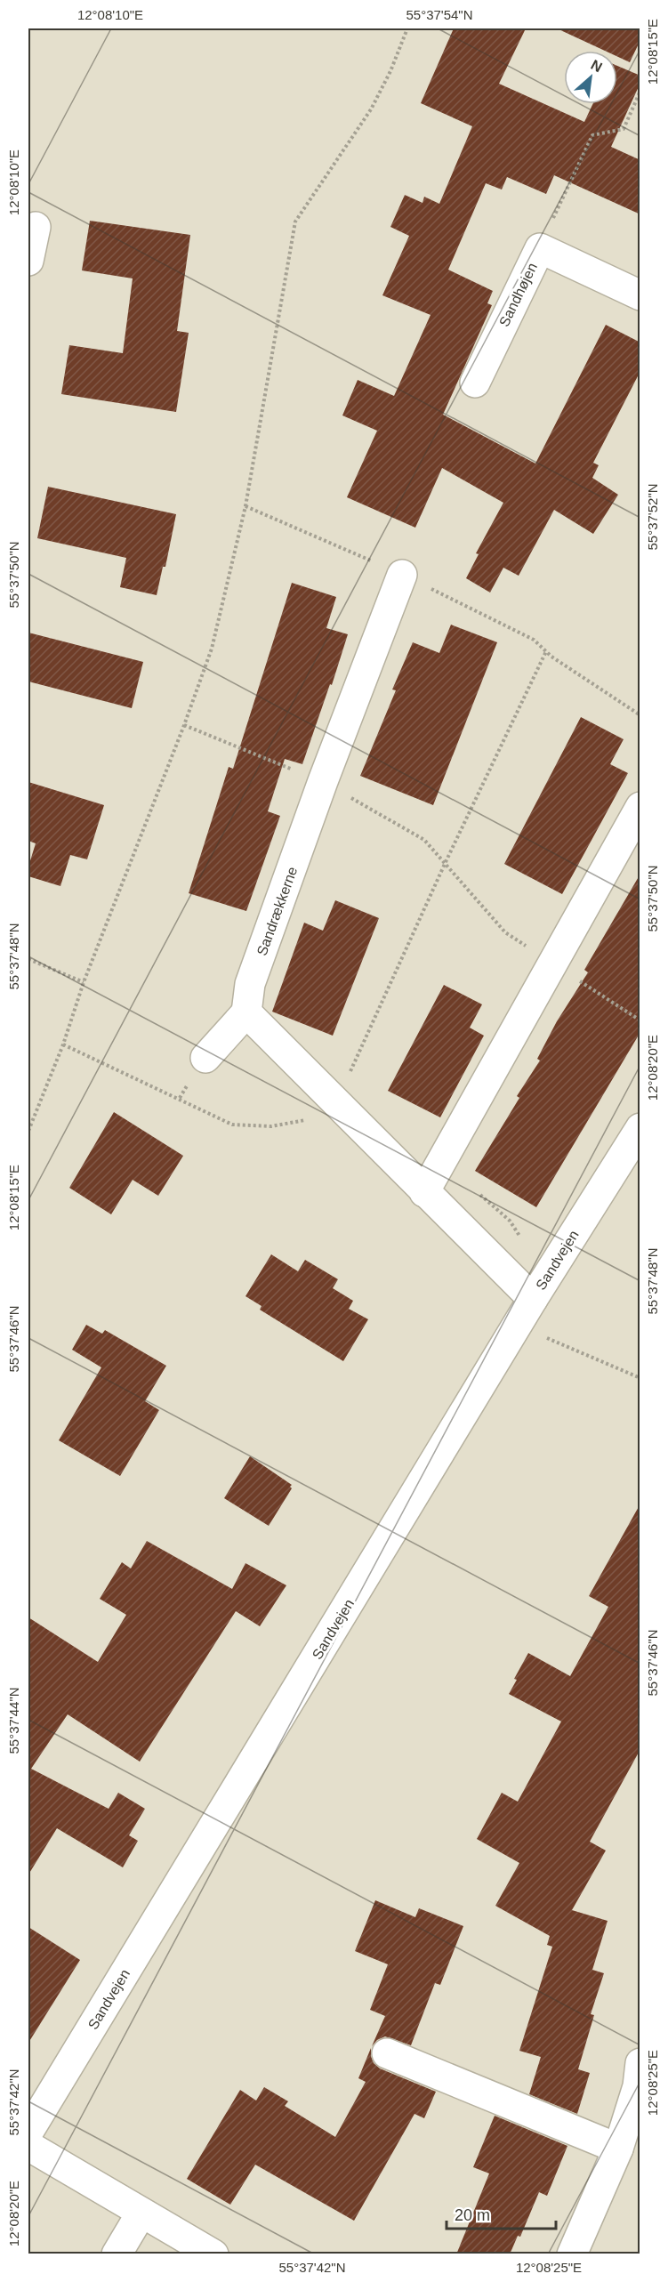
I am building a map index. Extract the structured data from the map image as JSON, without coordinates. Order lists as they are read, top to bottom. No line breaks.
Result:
{"streets":{"street":["Sandhøjen","Sandrækkerne","Sandvejen"]},"scale_bar":"20 m","north":"top right","coordinates":["12°08'10\"E","55°37'54\"N","12°08'15\"E","55°37'52\"N","55°37'50\"N","55°37'48\"N","12°08'20\"E","55°37'46\"N","55°37'44\"N","12°08'25\"E","55°37'42\"N"]}
